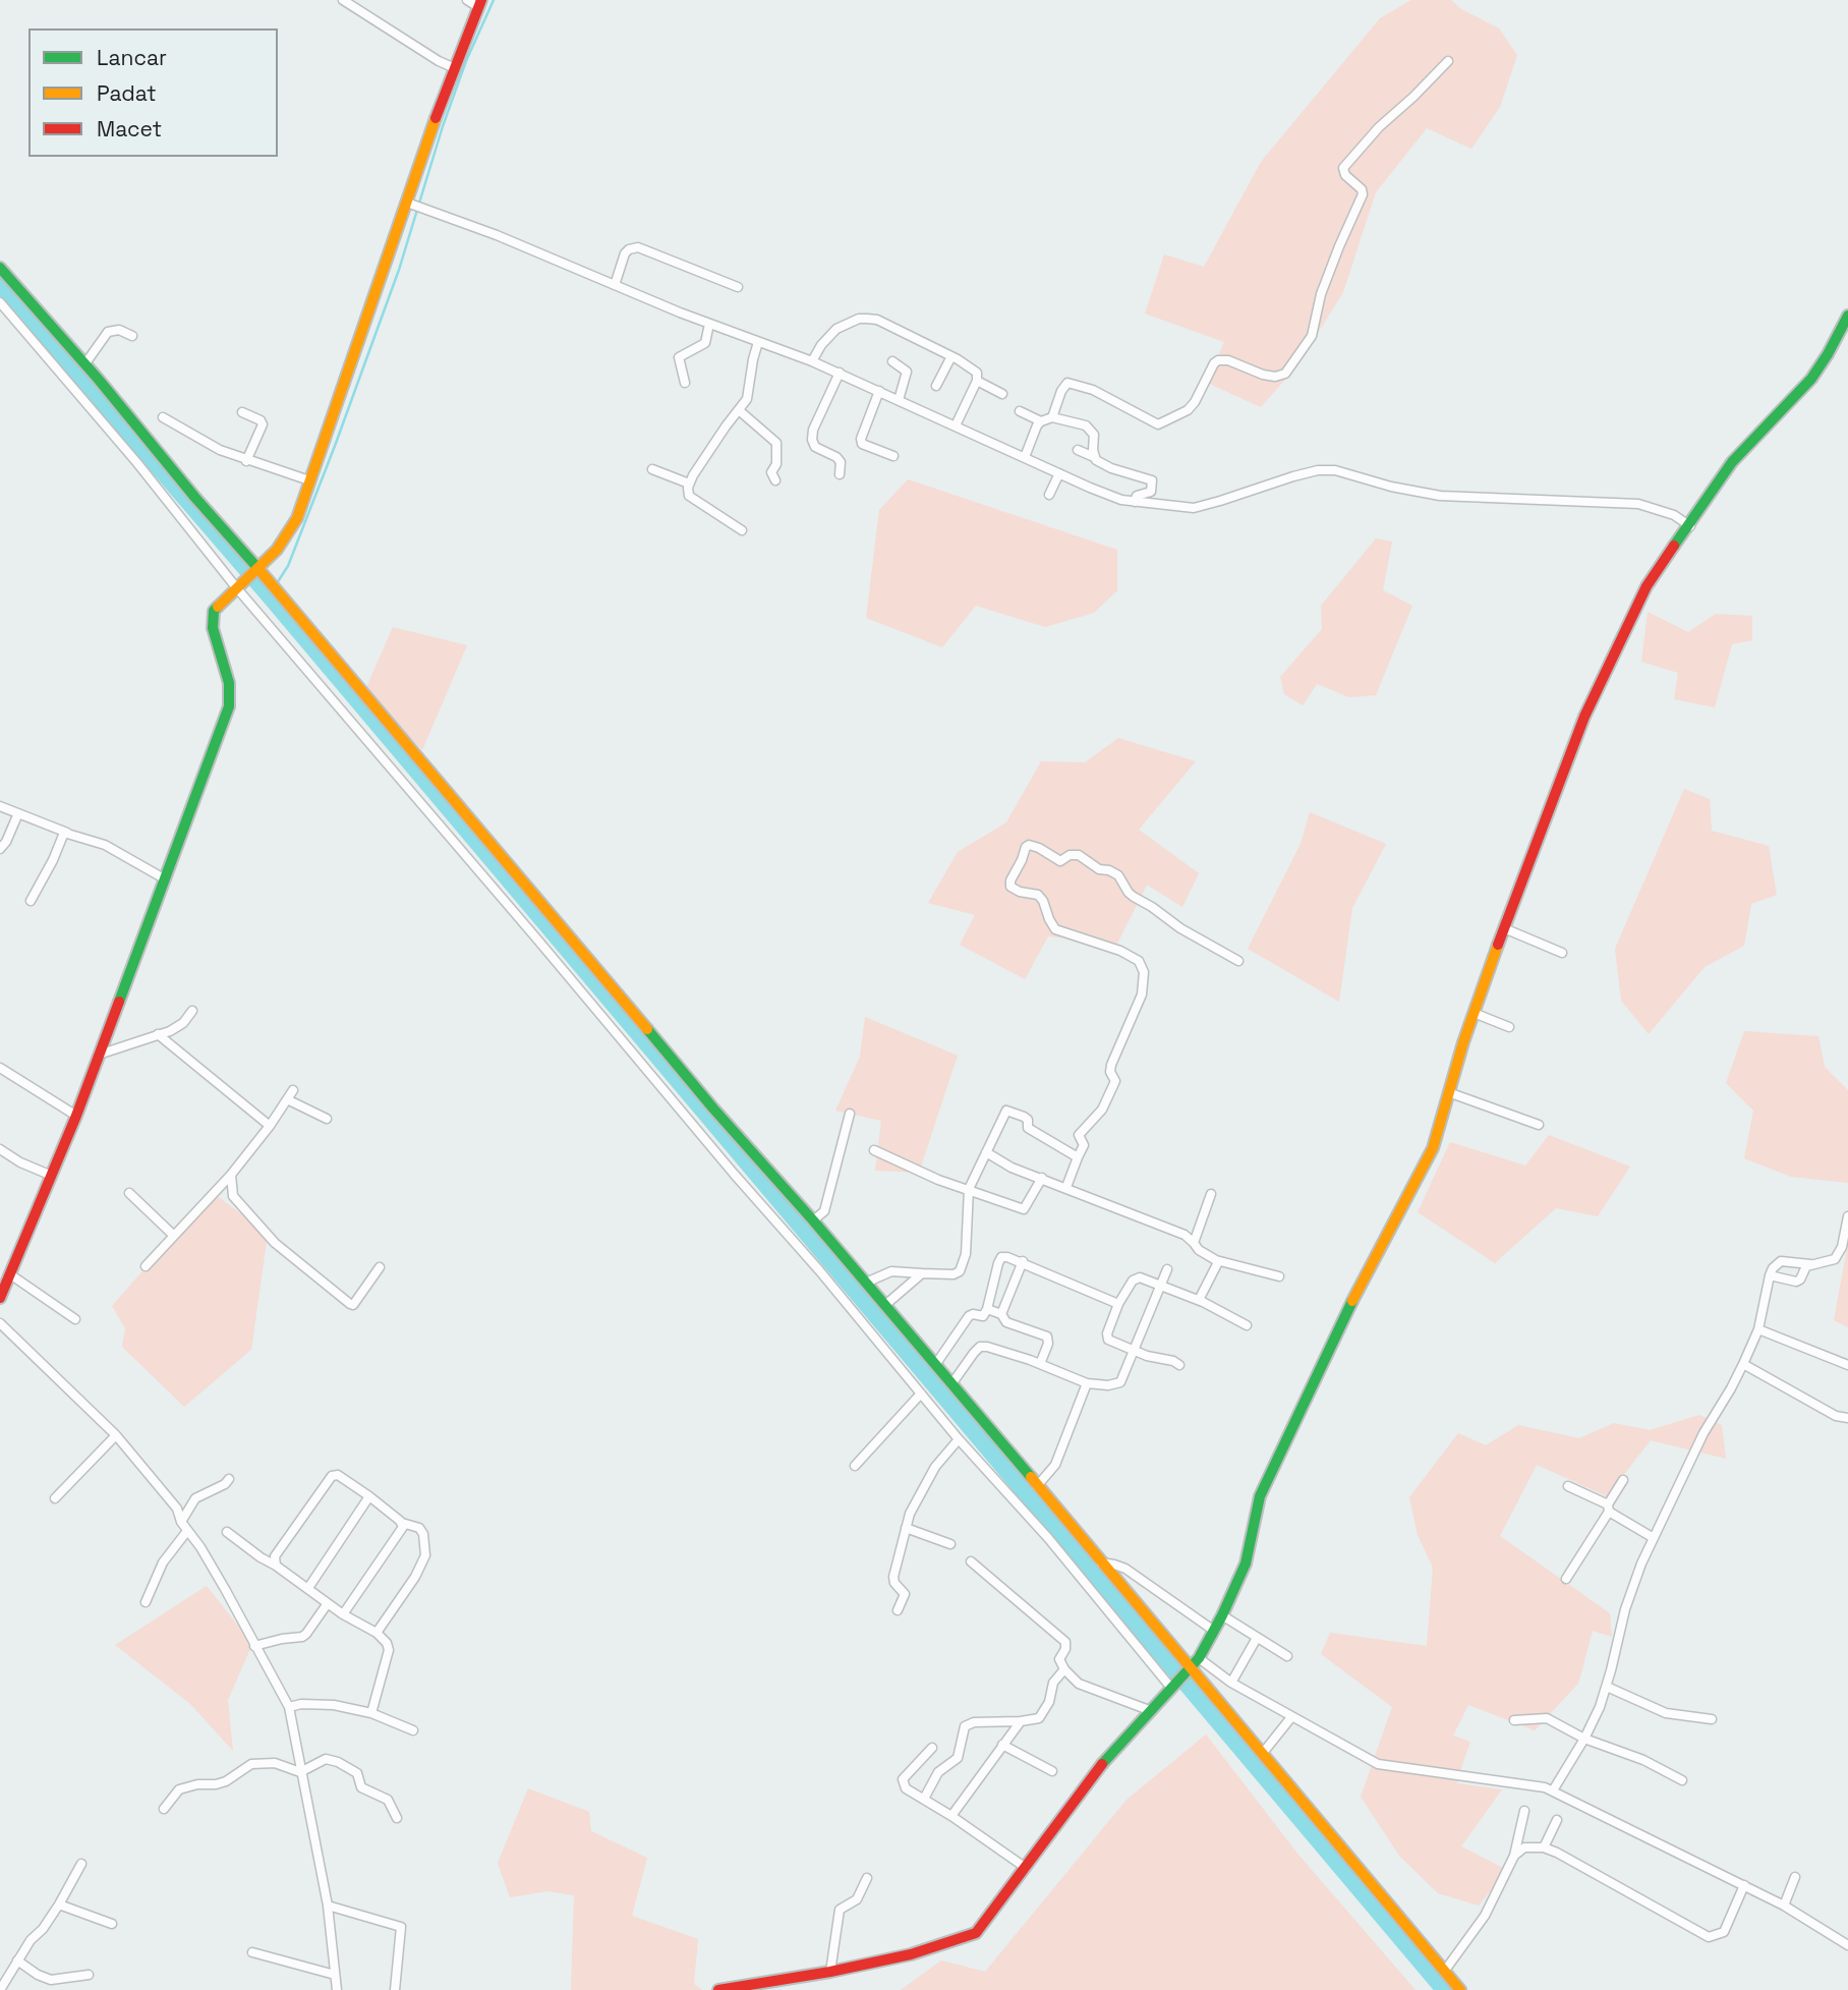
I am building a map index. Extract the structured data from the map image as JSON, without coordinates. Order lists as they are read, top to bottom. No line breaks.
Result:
{"legend":["Lancar","Padat","Macet"]}
